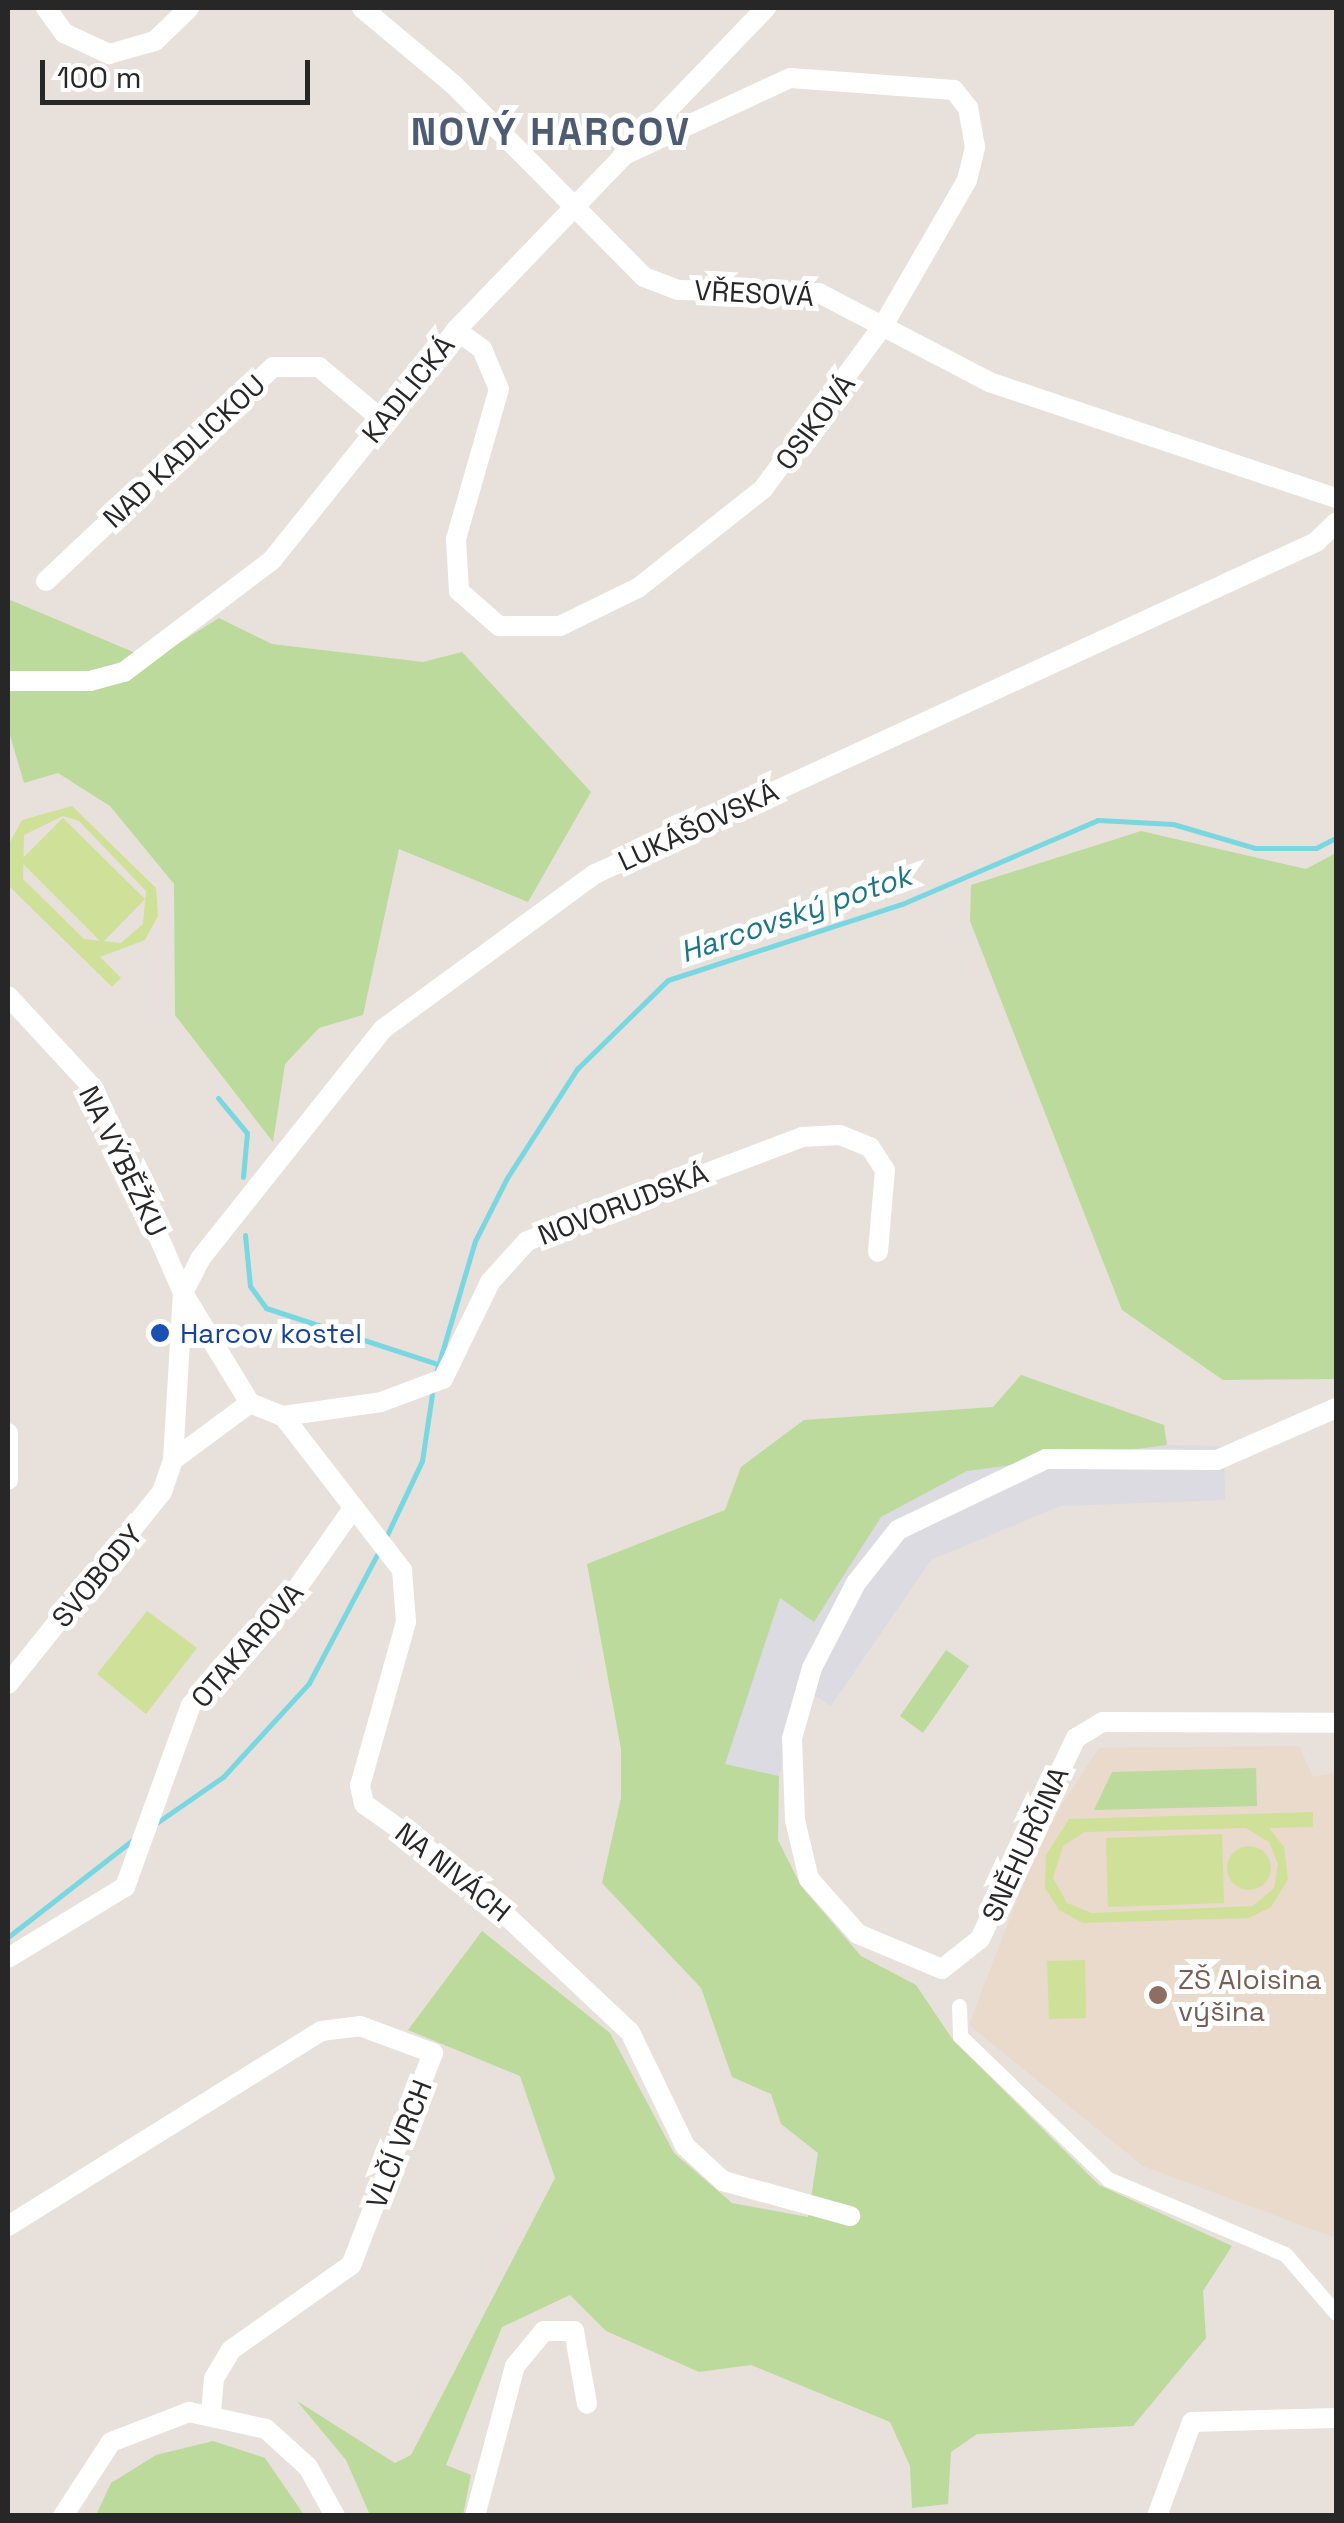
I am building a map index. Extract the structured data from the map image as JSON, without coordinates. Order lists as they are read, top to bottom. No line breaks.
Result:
{"streets":{"street":["VŘESOVÁ","KADLICKÁ","OSIKOVÁ","NAD KADLICKOU","LUKÁŠOVSKÁ","NA VÝBĚŽKU","NOVORUDSKÁ","SVOBODY","OTAKAROVA","SNĚHURČINA","NA NIVÁCH","VLČÍ VRCH"]},"crossings":[["VŘESOVÁ","KADLICKÁ"],["VŘESOVÁ","OSIKOVÁ"],["KADLICKÁ","OSIKOVÁ"],["KADLICKÁ","NAD KADLICKOU"],["LUKÁŠOVSKÁ","NA VÝBĚŽKU"],["LUKÁŠOVSKÁ","SVOBODY"],["NA VÝBĚŽKU","SVOBODY"],["NOVORUDSKÁ","NA NIVÁCH"],["OTAKAROVA","NA NIVÁCH"]],"districts":["NOVÝ HARCOV"],"water":["Harcovský potok"],"places":["Harcov kostel","ZŠ Aloisina výšina"],"scale_bar":"100 m"}
